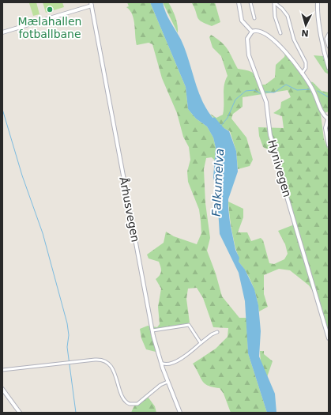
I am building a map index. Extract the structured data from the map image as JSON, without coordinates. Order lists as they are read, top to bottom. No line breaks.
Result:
{"streets":{"street":["Hynivegen","Århusvegen"]},"water":["Falkumelva"],"places":["Mælahallen fotballbane"],"north":"bottom"}
